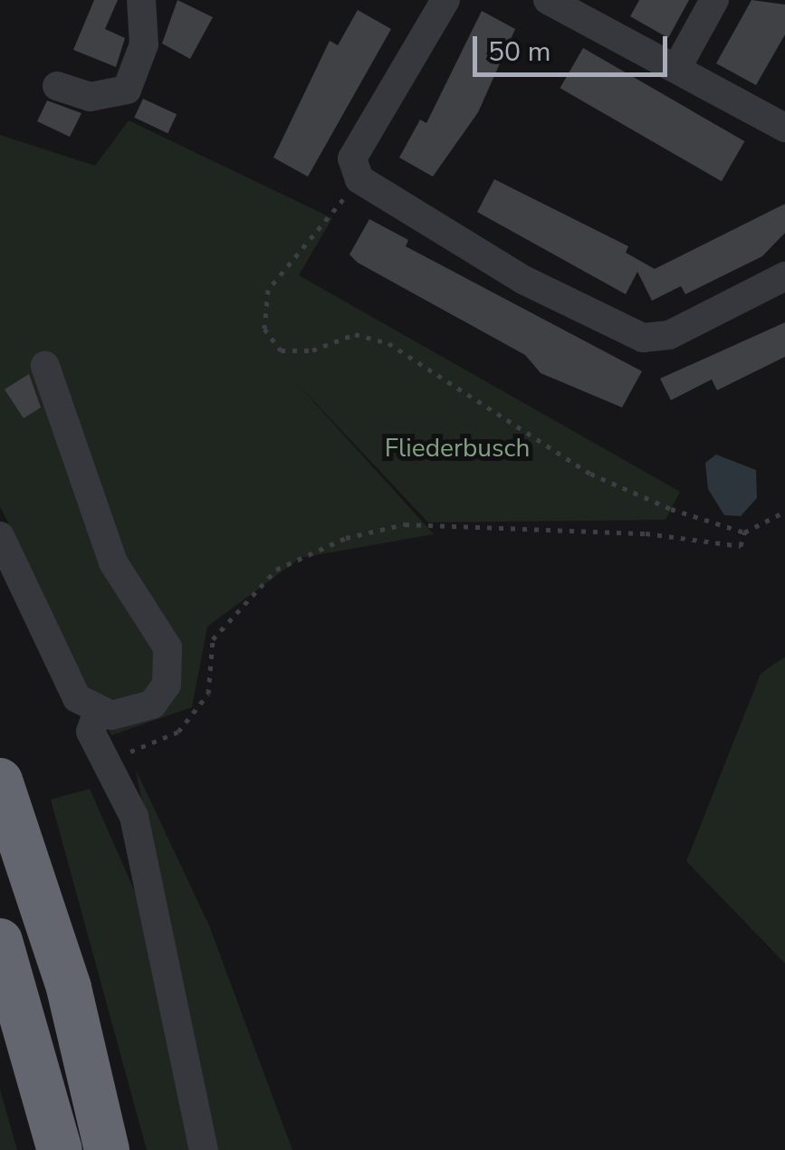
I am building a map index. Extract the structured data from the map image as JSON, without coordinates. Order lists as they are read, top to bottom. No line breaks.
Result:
{"parks":["Fliederbusch"],"scale_bar":"50 m"}
